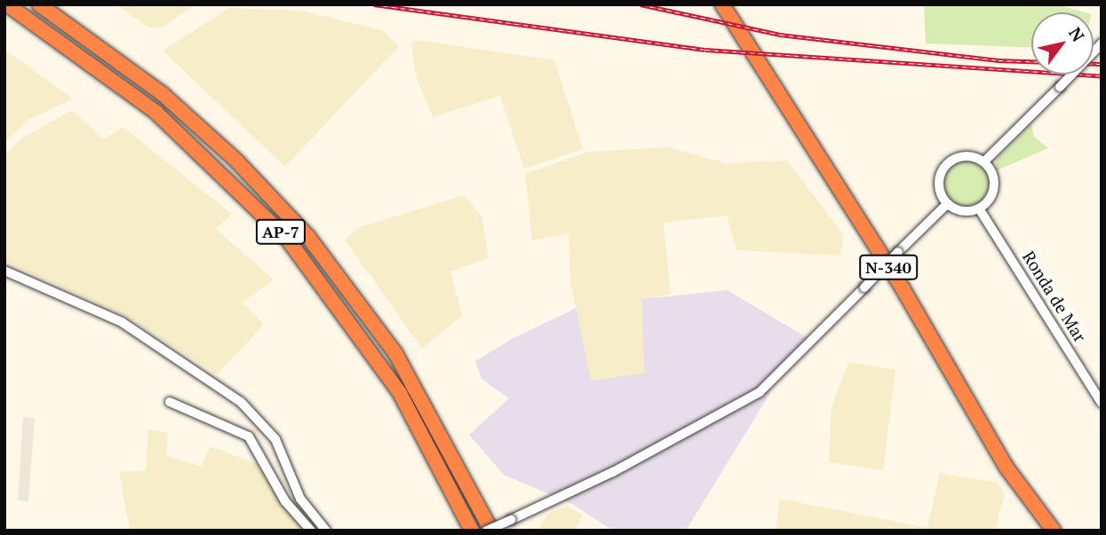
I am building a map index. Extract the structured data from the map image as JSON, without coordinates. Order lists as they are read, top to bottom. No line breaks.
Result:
{"streets":{"highway":["AP-7","N-340"],"street":["Ronda de Mar"]},"north":"top right"}
